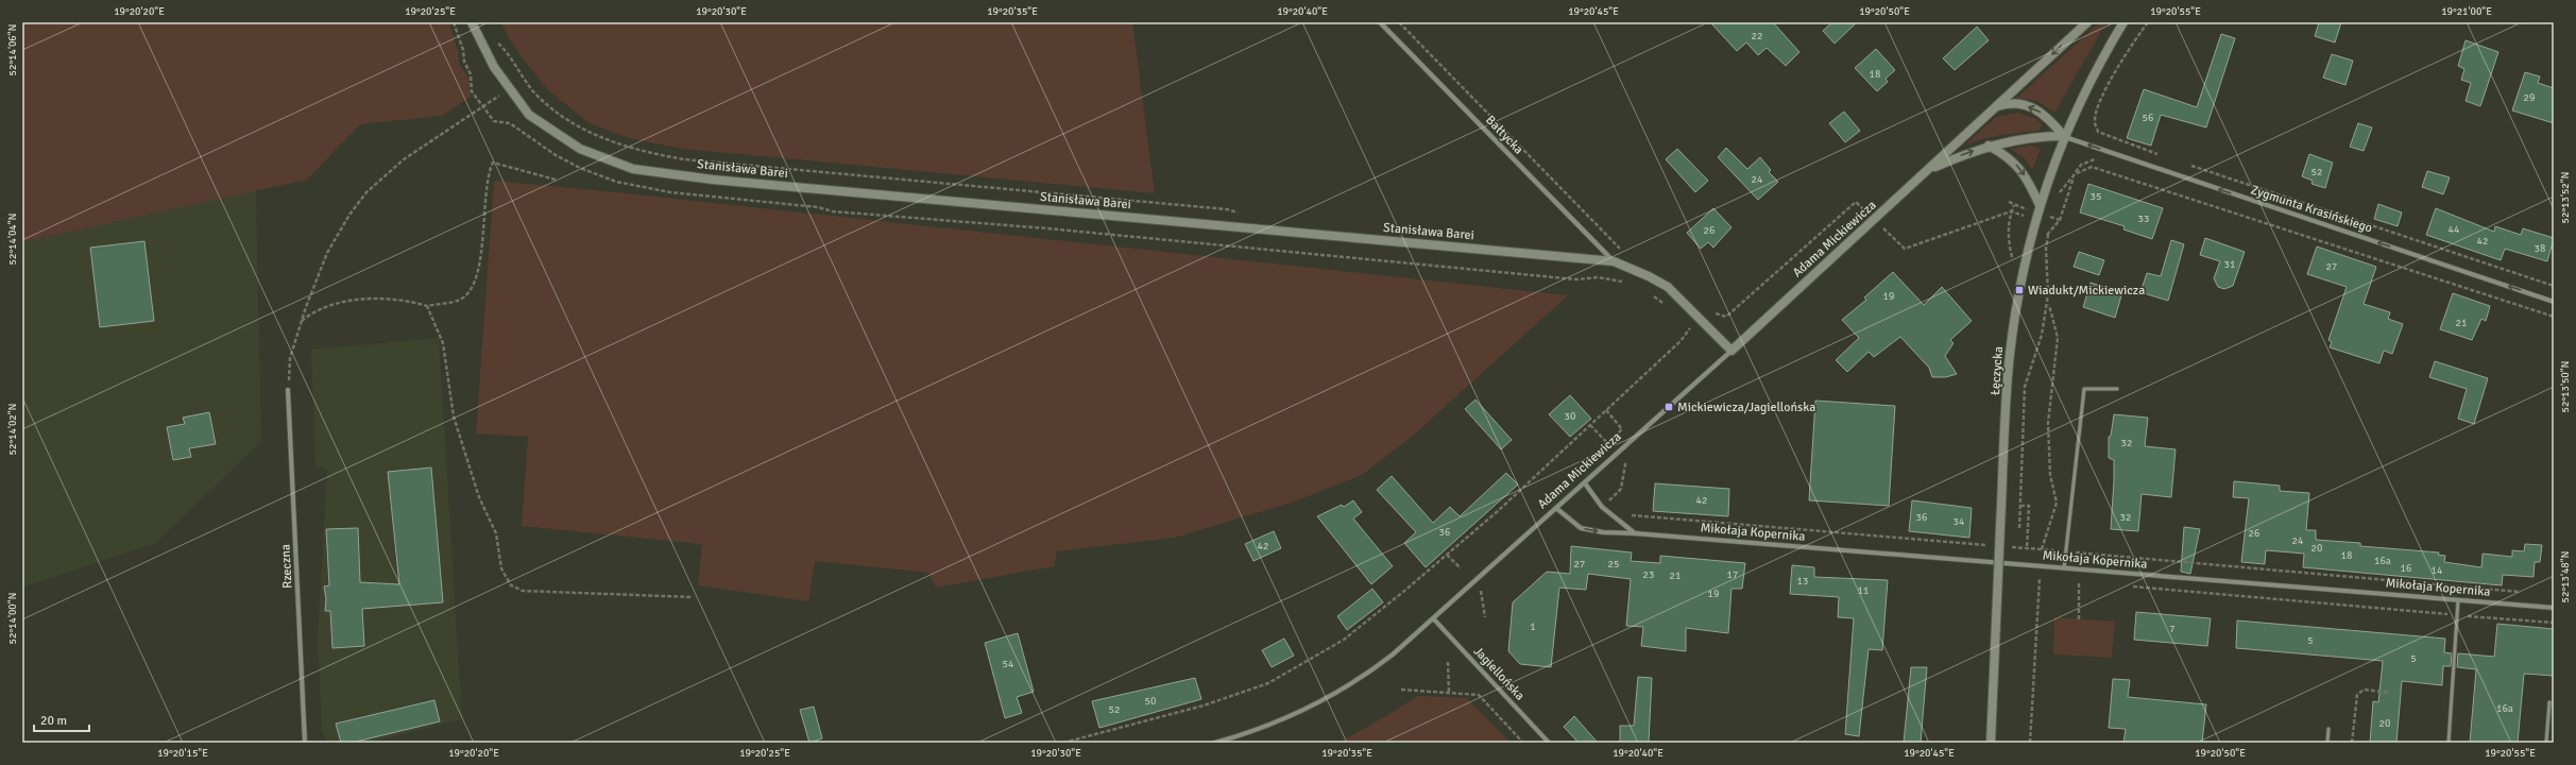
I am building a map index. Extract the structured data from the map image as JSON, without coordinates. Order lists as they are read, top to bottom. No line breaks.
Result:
{"streets":{"street":["Bałtycka","Stanisława Barei","Zygmunta Krasińskiego","Adama Mickiewicza","Łęczycka","Mikołaja Kopernika","Rzeczna","Jagiellońska"]},"crossings":[["Bałtycka","Stanisława Barei"],["Stanisława Barei","Adama Mickiewicza"],["Zygmunta Krasińskiego","Adama Mickiewicza"],["Zygmunta Krasińskiego","Łęczycka"],["Adama Mickiewicza","Łęczycka"],["Adama Mickiewicza","Mikołaja Kopernika"],["Adama Mickiewicza","Jagiellońska"]],"one_way":["Zygmunta Krasińskiego"],"places":{"transit":["Wiadukt/Mickiewicza","Mickiewicza/Jagiellońska"]},"house_numbers":["22","18","29","56","52","24","35","33","44","26","42","38","31","27","19","21","30","32","42","36","32","34","36","26","24","42","20","18","16a","27","25","16","14","23","17","21","13","11","19","1","7","5","5","54","50","16a","52","20"],"scale_bar":"20 m","coordinates":["19°20'20\"E","19°20'25\"E","19°20'30\"E","19°20'35\"E","19°20'40\"E","19°20'45\"E","19°20'50\"E","19°20'55\"E","19°21'00\"E","52°14'06\"N","52°13'52\"N","52°14'04\"N","52°13'50\"N","52°14'02\"N","52°13'48\"N","52°14'00\"N","19°20'15\"E"]}
